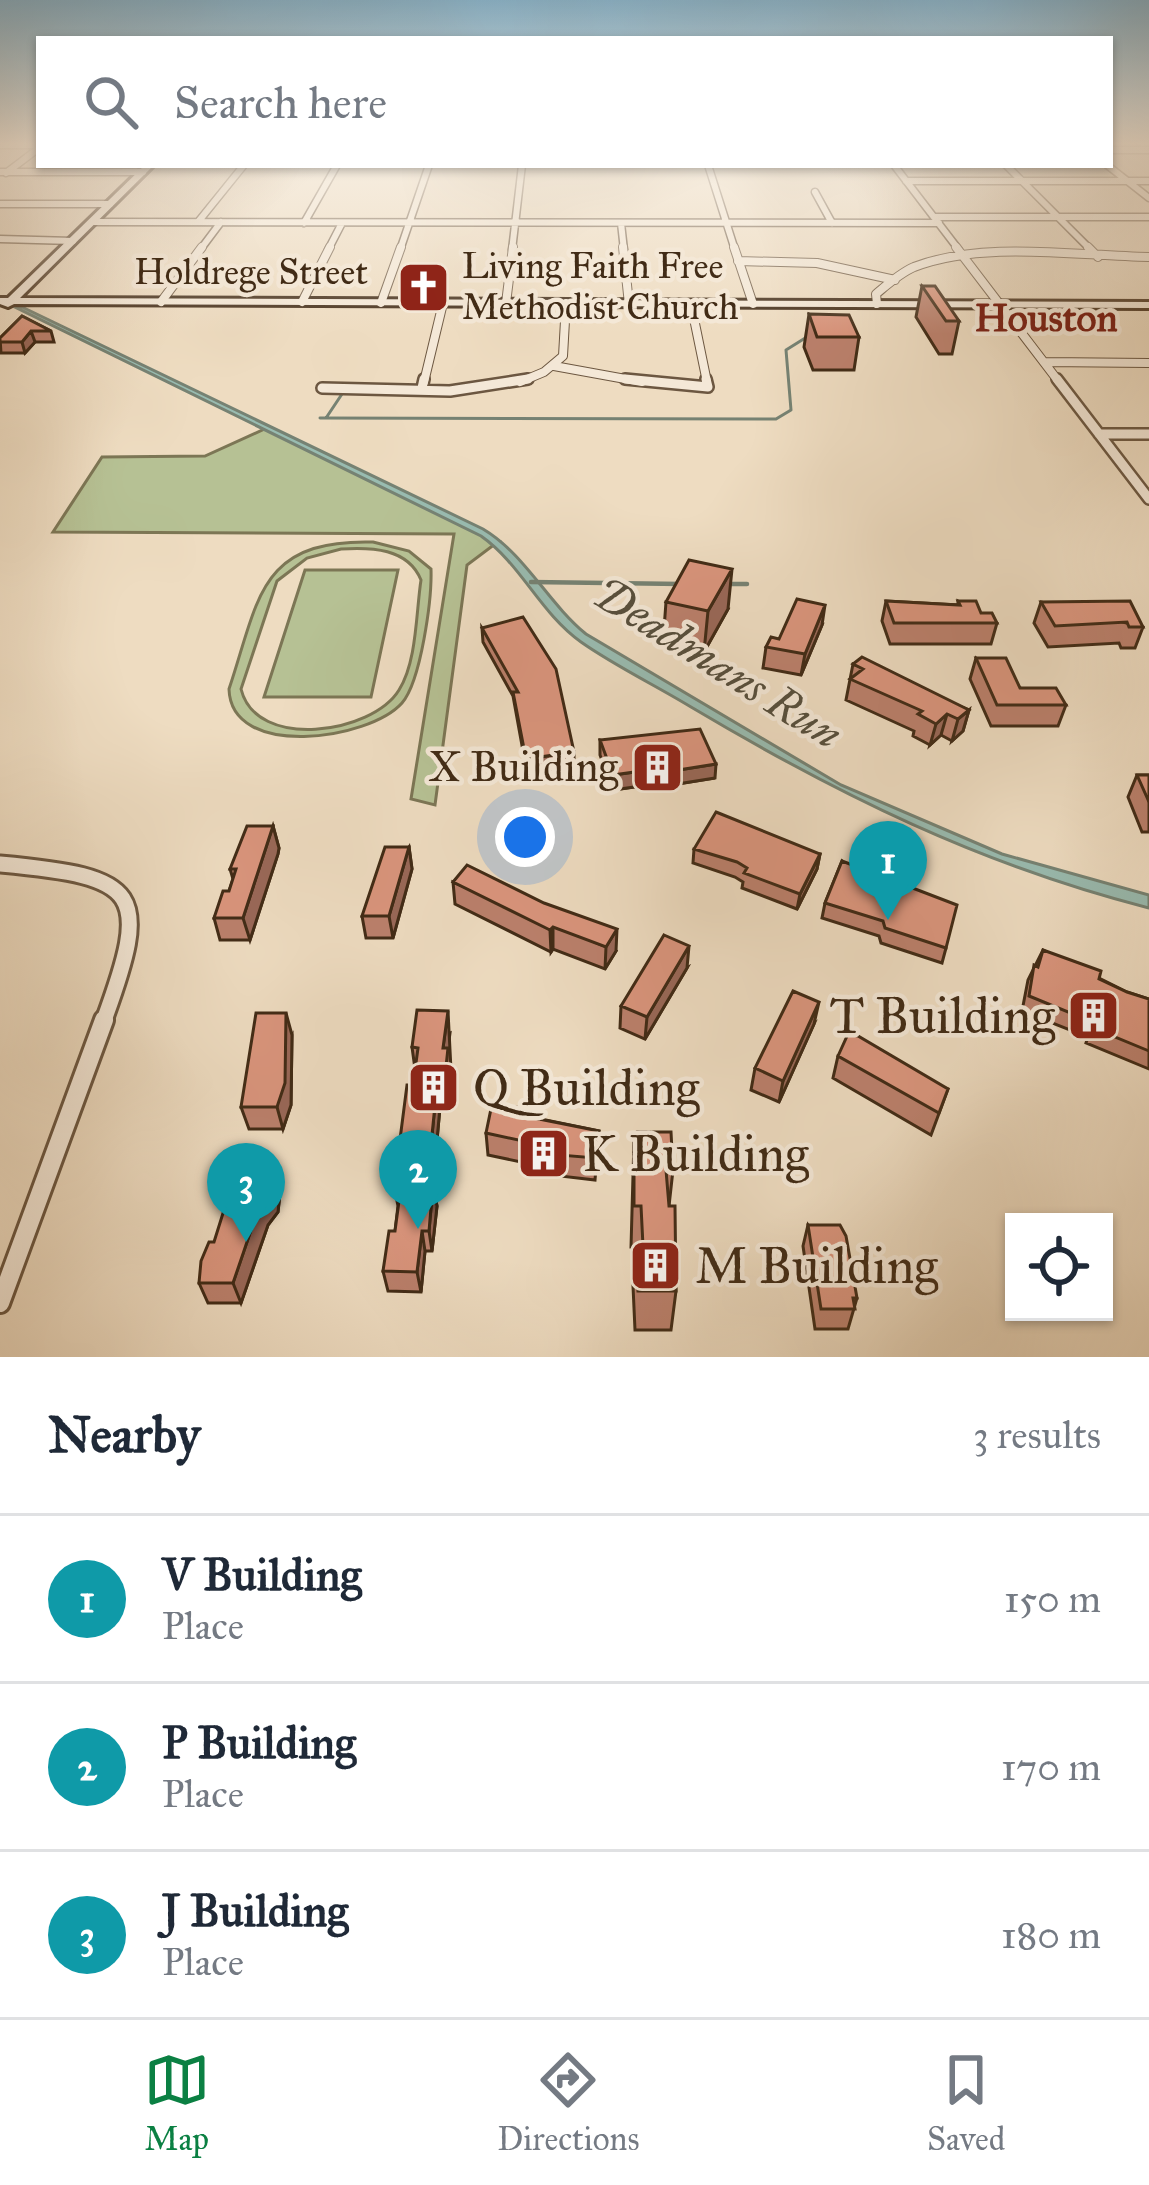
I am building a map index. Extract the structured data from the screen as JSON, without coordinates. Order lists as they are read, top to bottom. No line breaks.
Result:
{"streets":{"main road":["Holdrege Street"]},"districts":["Houston"],"water":["Deadmans Run"],"places":{"church":["Living Faith Free Methodist Church"],"building":["X Building","T Building","Q Building","K Building","M Building"]},"page":{"search":"Search here","pins":["1","2","3"],"heading":["Nearby","3 results"],"list":[{"mark":"1","name":"V Building","note":"Place","value":"150 m"},{"mark":"2","name":"P Building","note":"Place","value":"170 m"},{"mark":"3","name":"J Building","note":"Place","value":"180 m"}],"nav":["Map","Directions","Saved"]}}
